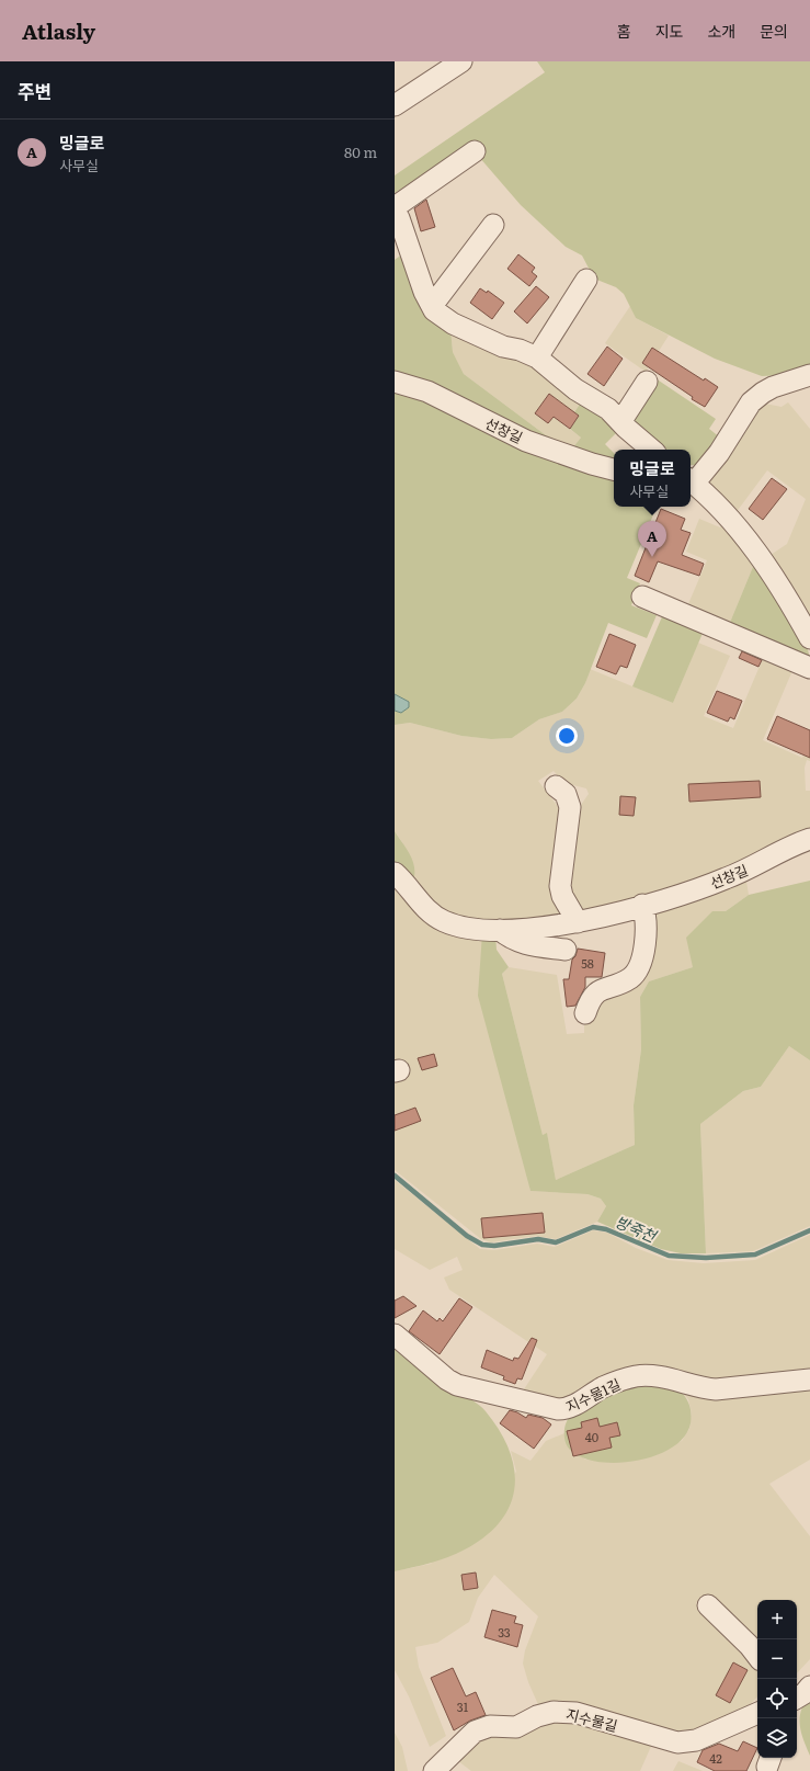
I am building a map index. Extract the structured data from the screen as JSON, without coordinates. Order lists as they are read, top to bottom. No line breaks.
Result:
{"streets":{"lane":["선창길","지수물1길","지수물길"]},"water":["방죽천"],"house_numbers":["58","40","33","31","42"],"page":{"header":"Atlasly","nav":["홈","지도","소개","문의"],"heading":"주변","list":[{"mark":"A","name":"밍글로","note":"사무실","value":"80 m"}],"popup":["밍글로","사무실"],"pins":"A","map_buttons":["+","−"]}}
